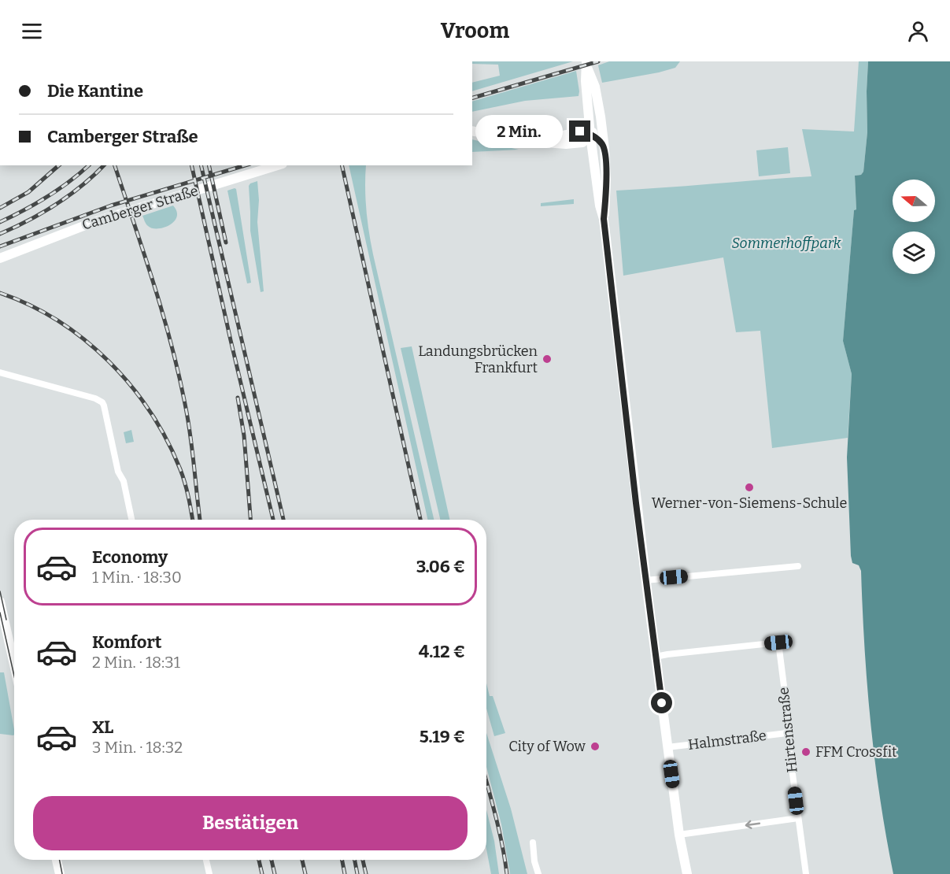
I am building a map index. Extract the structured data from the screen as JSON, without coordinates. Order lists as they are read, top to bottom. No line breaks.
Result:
{"streets":{"main road":["Camberger Straße"],"street":["Hirtenstraße","Halmstraße"]},"crossings":[["Hirtenstraße","Halmstraße"]],"parks":["Sommerhoffpark"],"places":["Landungsbrücken Frankfurt","Werner-von-Siemens-Schule","City of Wow","FFM Crossfit"],"north":"left","page":{"header":"Vroom","banner":["Die Kantine","Camberger Straße"],"bubble":"2 Min.","list":[{"name":"Economy","note":"1 Min. · 18:30","value":"3.06 €"},{"name":"Komfort","note":"2 Min. · 18:31","value":"4.12 €"},{"name":"XL","note":"3 Min. · 18:32","value":"5.19 €"}],"buttons":"Bestätigen"}}
